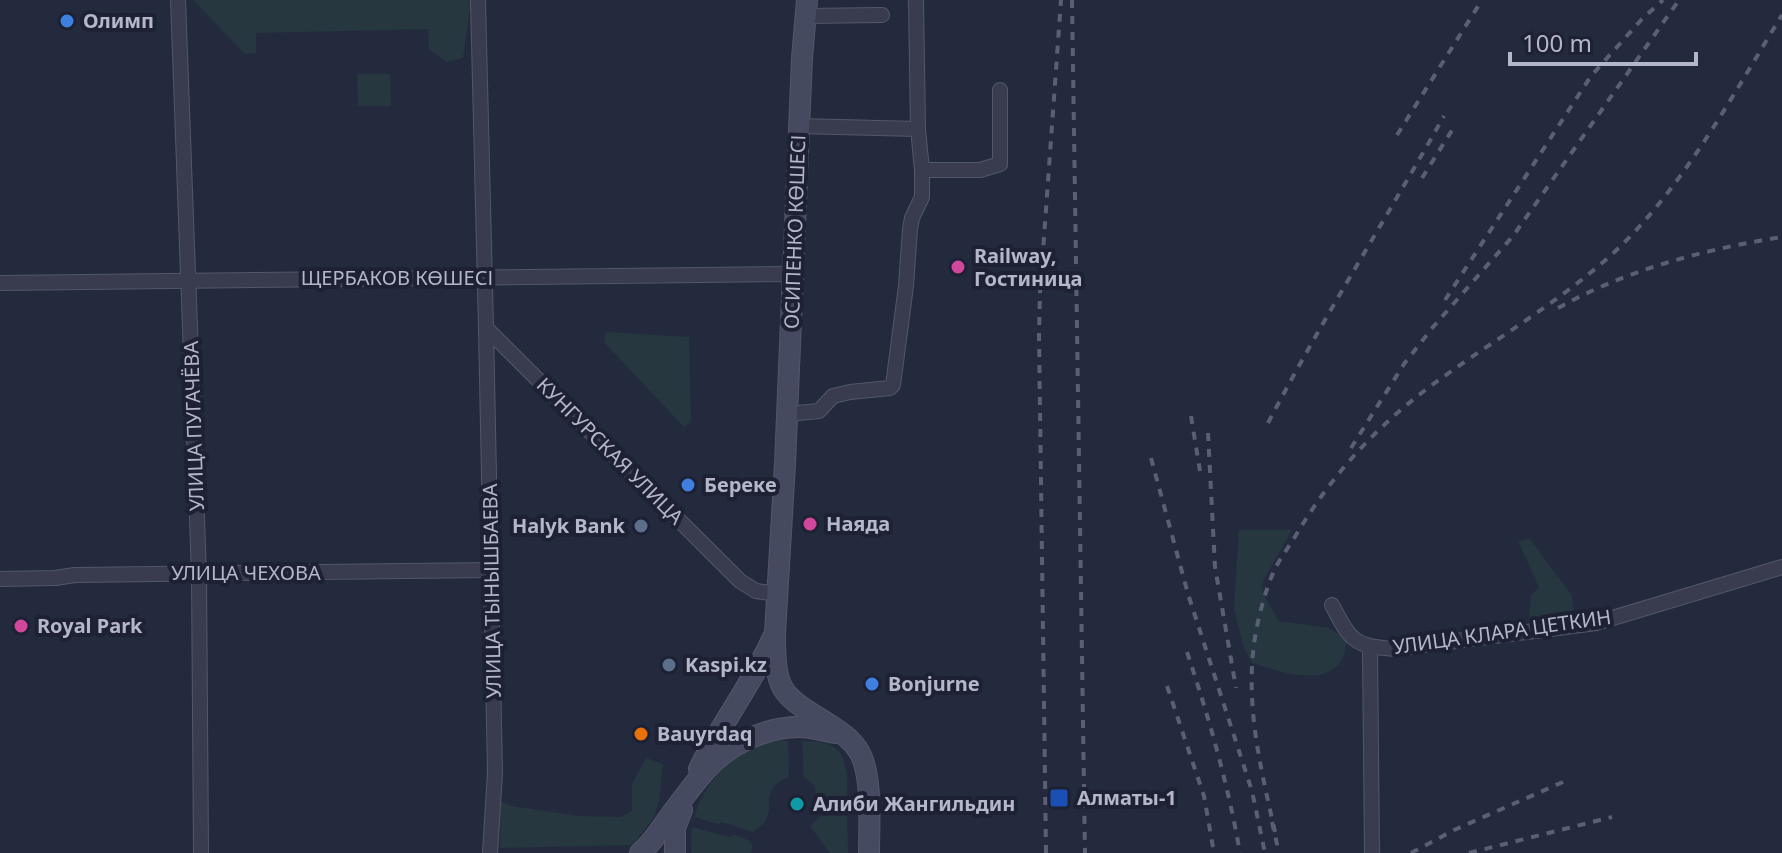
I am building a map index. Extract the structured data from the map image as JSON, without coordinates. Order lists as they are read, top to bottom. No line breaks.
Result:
{"streets":{"main road":["ОСИПЕНКО КӨШЕСІ"],"street":["ЩЕРБАКОВ КӨШЕСІ","УЛИЦА ПУГАЧЁВА","КУНГУРСКАЯ УЛИЦА","УЛИЦА ЧЕХОВА","УЛИЦА ТЫНЫШБАЕВА","УЛИЦА КЛАРА ЦЕТКИН"]},"crossings":[["ОСИПЕНКО КӨШЕСІ","ЩЕРБАКОВ КӨШЕСІ"],["ОСИПЕНКО КӨШЕСІ","КУНГУРСКАЯ УЛИЦА"],["ЩЕРБАКОВ КӨШЕСІ","УЛИЦА ПУГАЧЁВА"],["УЛИЦА ПУГАЧЁВА","УЛИЦА ЧЕХОВА"],["КУНГУРСКАЯ УЛИЦА","УЛИЦА ТЫНЫШБАЕВА"],["УЛИЦА ЧЕХОВА","УЛИЦА ТЫНЫШБАЕВА"]],"places":{"other":["Олимп","Railway, Гостиница","Береке","Наяда","Halyk Bank","Royal Park","Kaspi.kz","Bonjurne","Bauyrdaq","Алиби Жангильдин"],"transit":["Алматы-1"]},"scale_bar":"100 m"}
